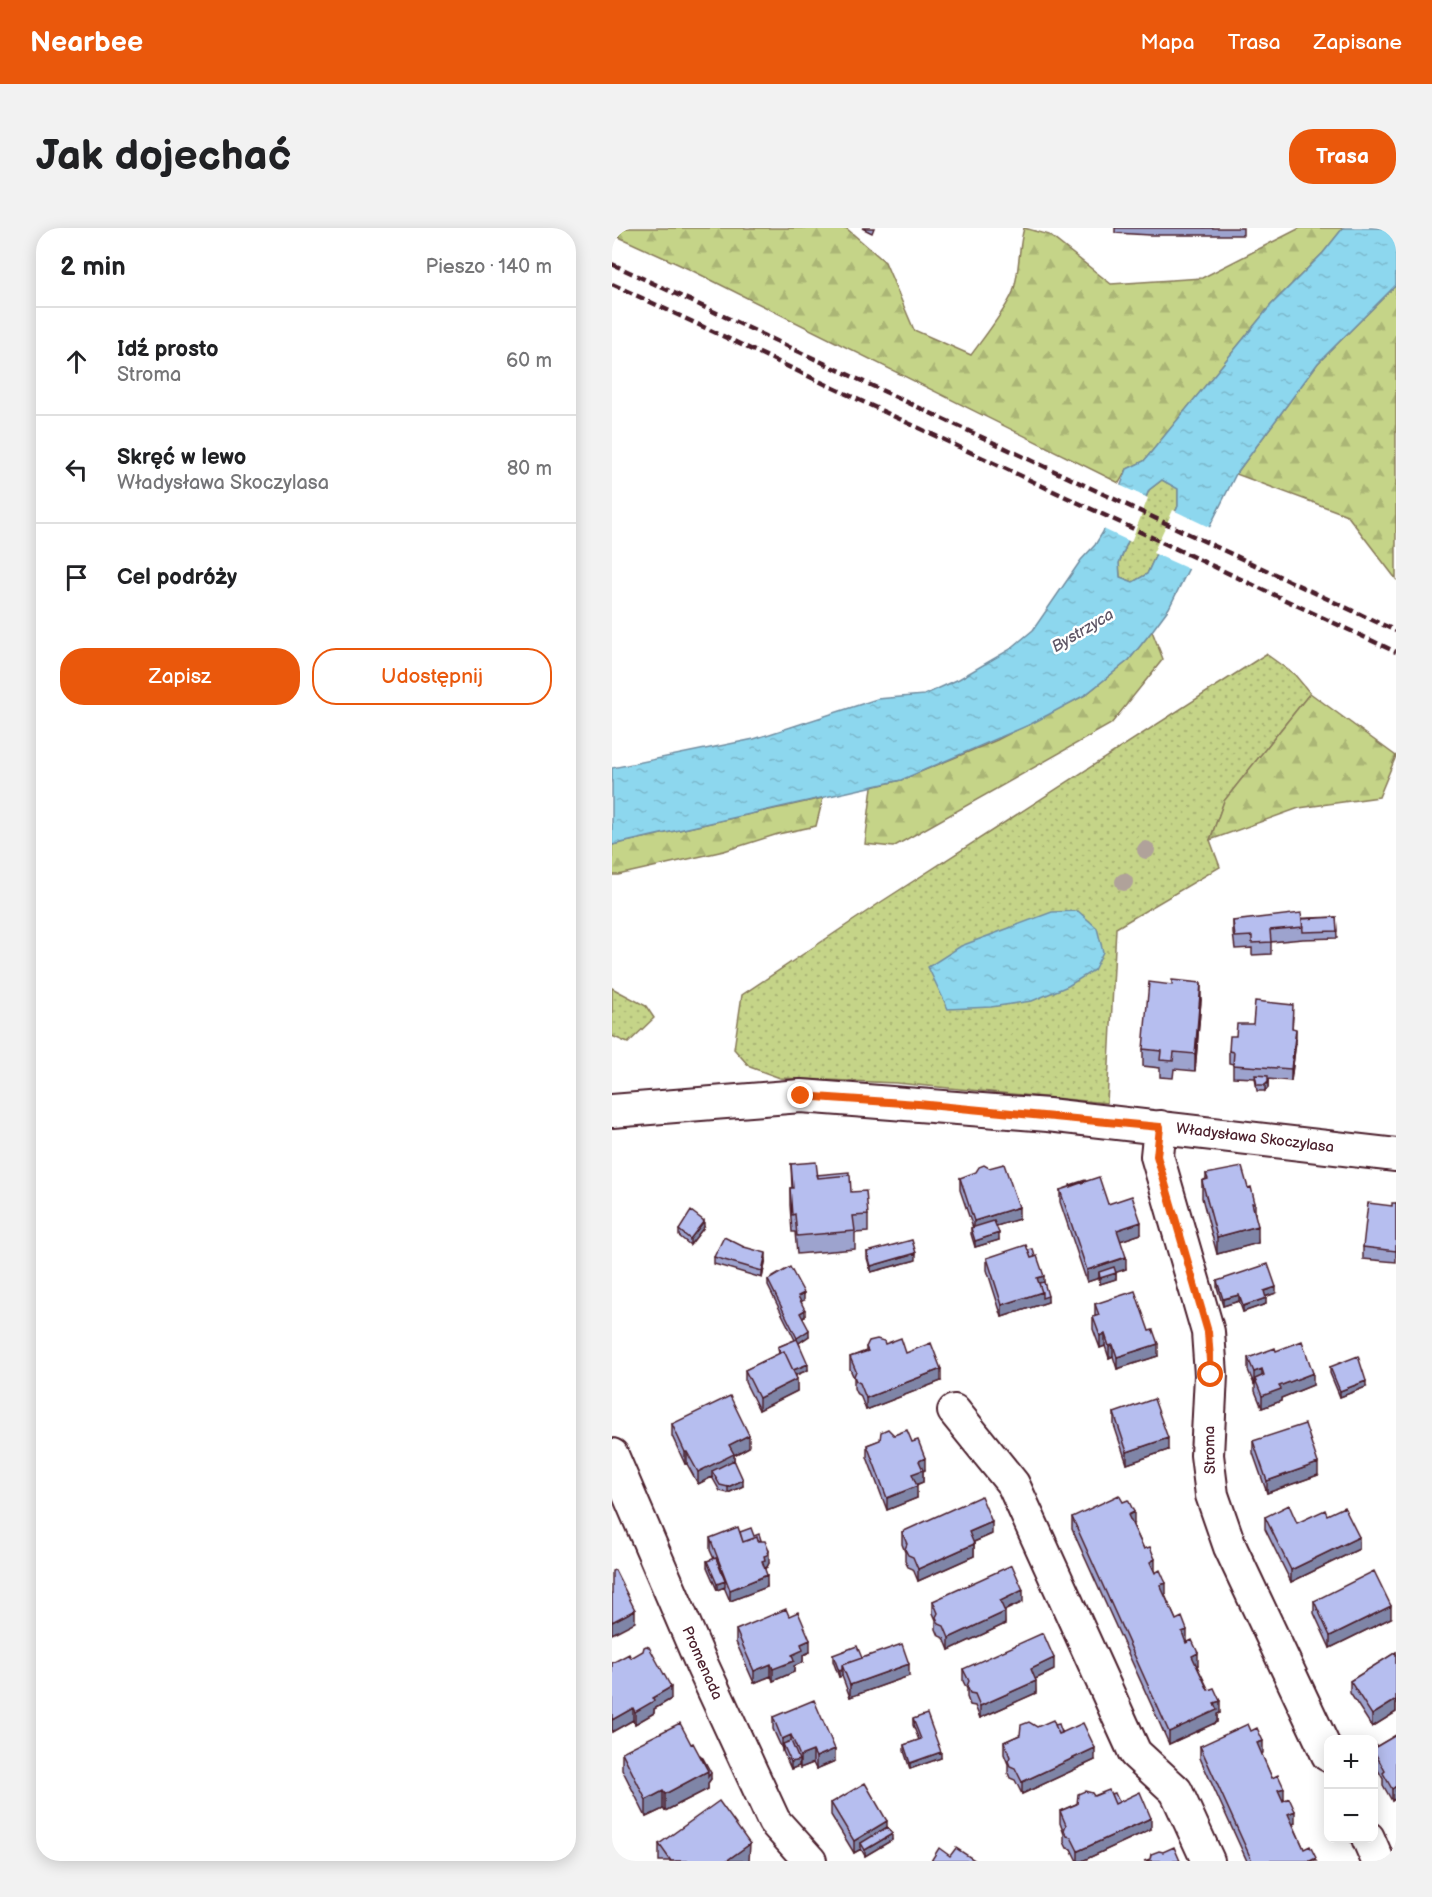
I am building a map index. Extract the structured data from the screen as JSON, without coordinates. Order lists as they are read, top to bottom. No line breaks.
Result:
{"streets":{"street":["Władysława Skoczylasa","Stroma","Promenada"]},"crossings":[["Władysława Skoczylasa","Stroma"]],"water":["Bystrzyca"],"page":{"header":"Nearbee","nav":["Mapa","Trasa","Zapisane"],"buttons":["Trasa",["Zapisz","Udostępnij"]],"title":"Jak dojechać","heading":["2 min","Pieszo · 140 m"],"list":[["Idź prosto","Stroma","60 m"],["Skręć w lewo","Władysława Skoczylasa","80 m"],"Cel podróży"],"map_buttons":["+","−"]}}
